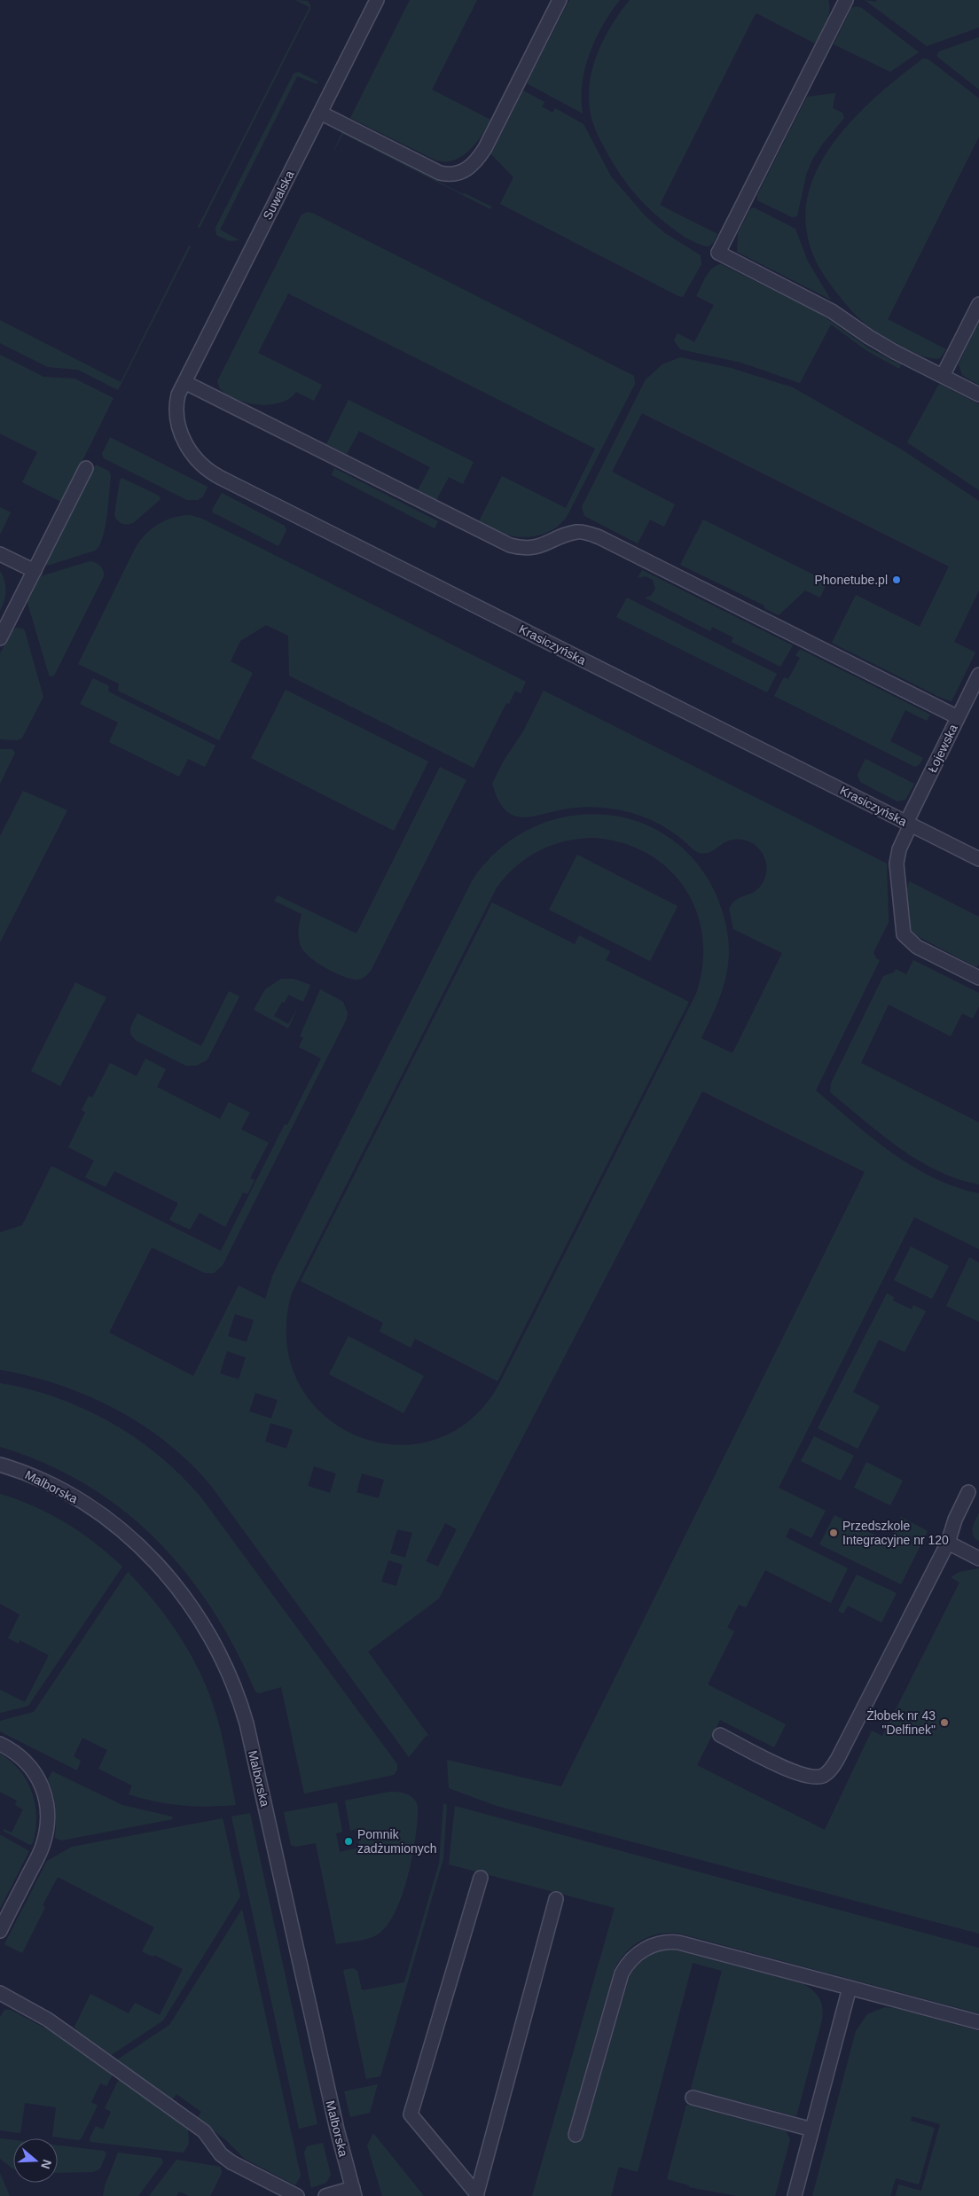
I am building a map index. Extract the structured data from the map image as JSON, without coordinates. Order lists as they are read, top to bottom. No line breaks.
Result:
{"streets":{"street":["Suwalska","Krasiczyńska","Łojewska","Malborska"]},"crossings":[["Suwalska","Krasiczyńska"],["Krasiczyńska","Łojewska"]],"places":["Phonetube.pl","Przedszkole Integracyjne nr 120","Żłobek nr 43 \"Delfinek\"","Pomnik zadżumionych"],"north":"right"}
